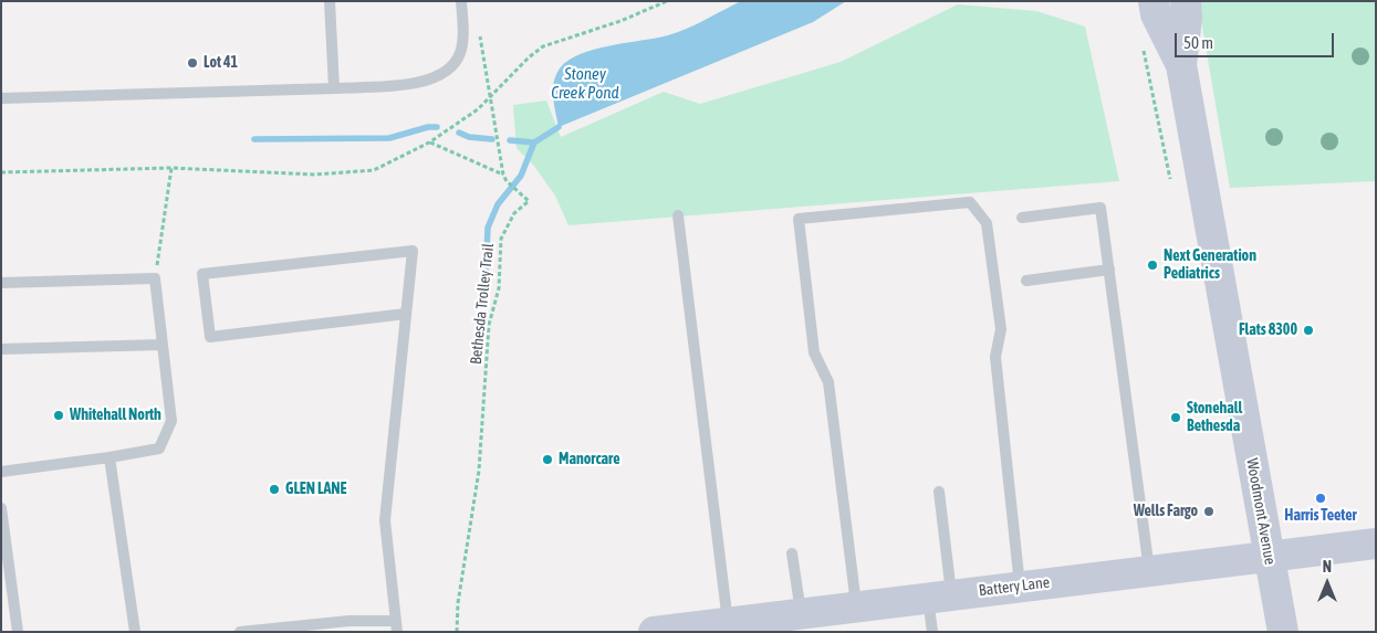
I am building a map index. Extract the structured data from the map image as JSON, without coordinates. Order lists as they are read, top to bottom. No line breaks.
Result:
{"streets":{"street":["Woodmont Avenue","Battery Lane"],"path":["Bethesda Trolley Trail"]},"crossings":[["Woodmont Avenue","Battery Lane"]],"water":["Stoney Creek Pond"],"places":["Lot 41","Next Generation Pediatrics","Flats 8300","Whitehall North","Stonehall Bethesda","Manorcare","GLEN LANE","Harris Teeter","Wells Fargo"],"scale_bar":"50 m","north":"top"}
